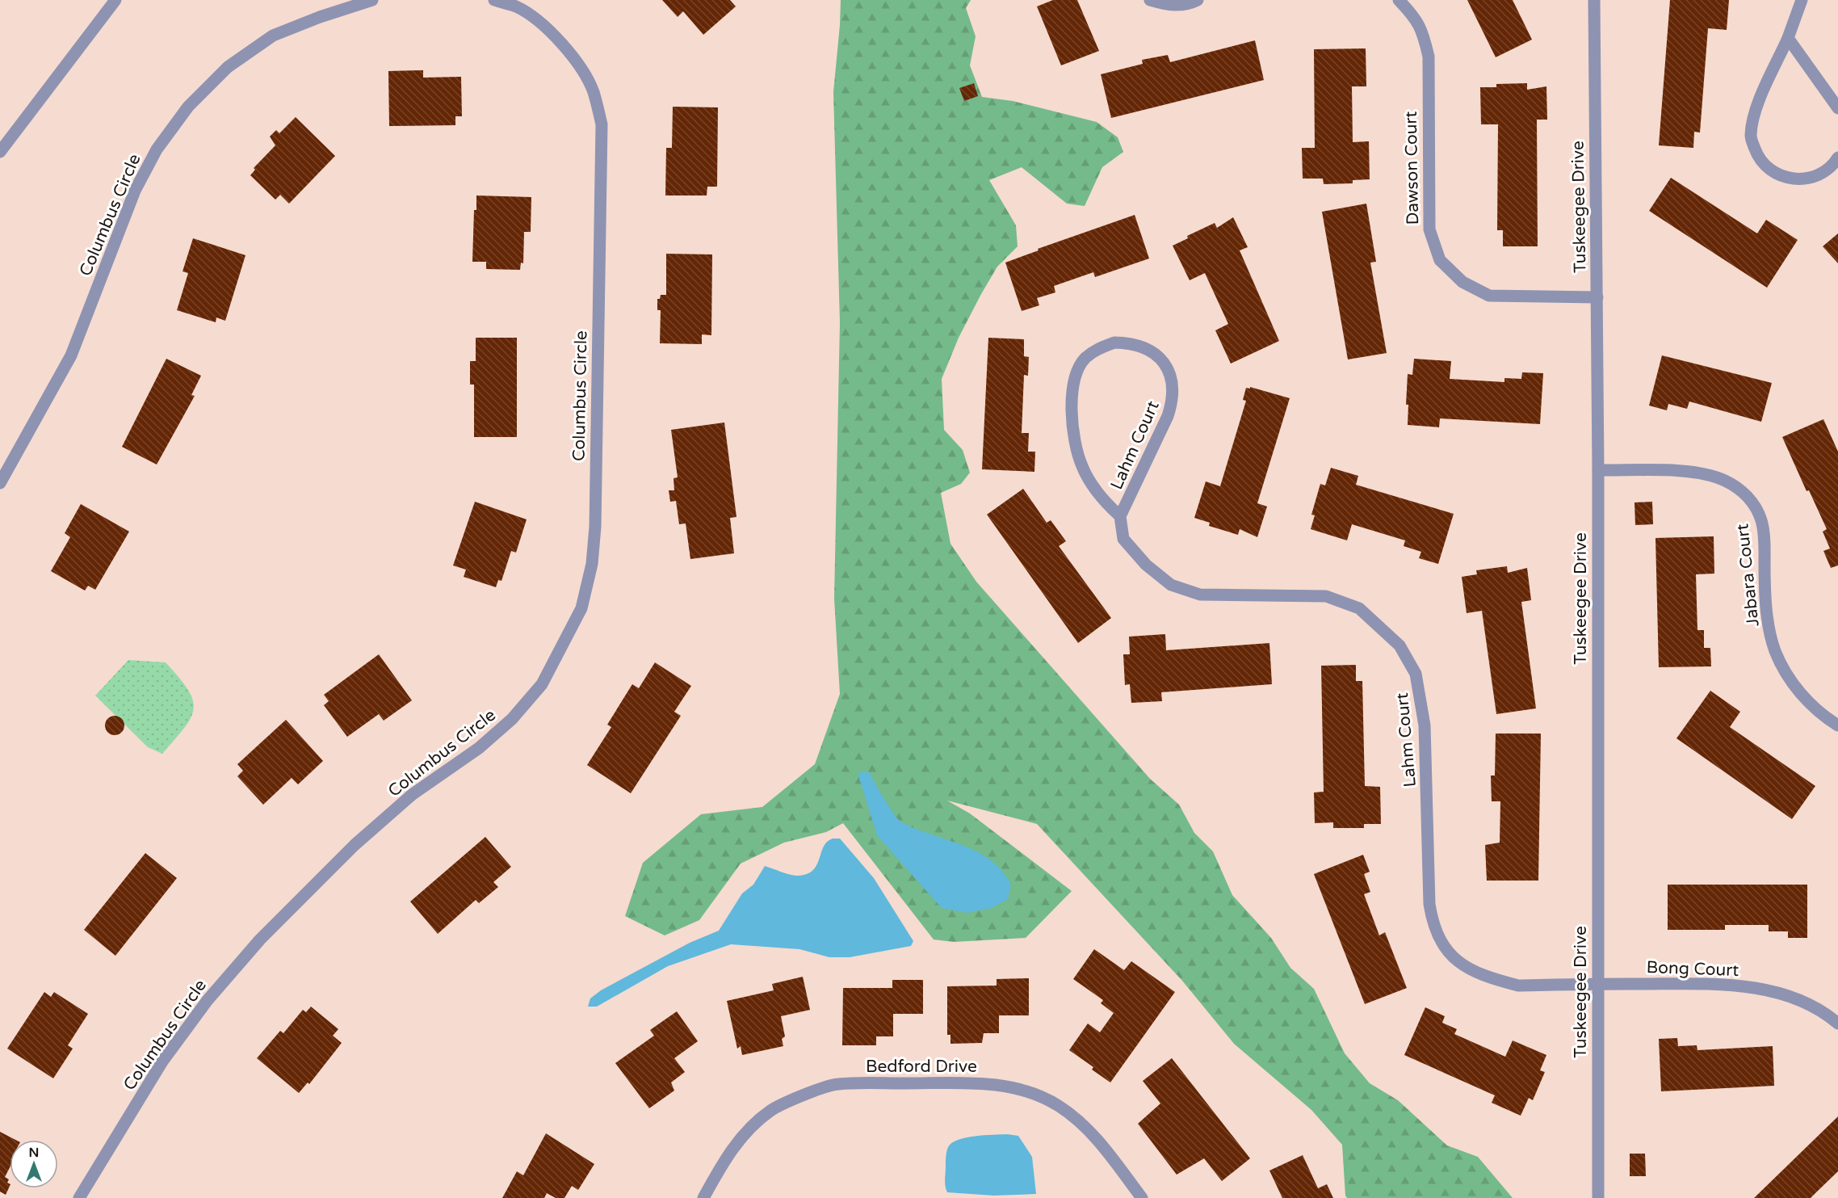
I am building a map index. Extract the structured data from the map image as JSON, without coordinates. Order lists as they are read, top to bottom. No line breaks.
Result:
{"streets":{"street":["Dawson Court","Tuskeegee Drive","Columbus Circle","Lahm Court","Jabara Court","Bong Court","Bedford Drive"]},"crossings":[["Dawson Court","Tuskeegee Drive"],["Tuskeegee Drive","Lahm Court"],["Tuskeegee Drive","Jabara Court"],["Tuskeegee Drive","Bong Court"],["Lahm Court","Bong Court"]],"north":"top"}
